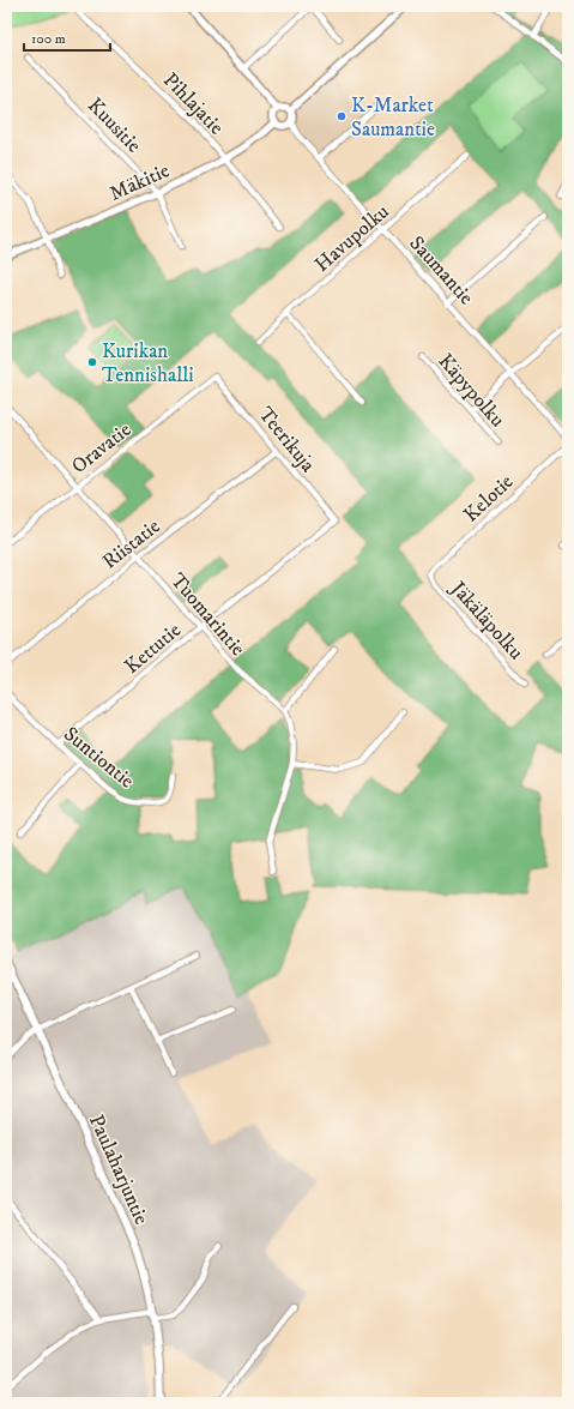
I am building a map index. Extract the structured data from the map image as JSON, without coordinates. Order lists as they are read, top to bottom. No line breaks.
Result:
{"streets":{"main road":["Paulaharjuntie"],"street":["Pihlajatie","Kuusitie","Mäkitie","Havupolku","Saumantie","Käpypolku","Teerikuja","Oravatie","Kelotie","Riistatie","Tuomarintie","Jäkäläpolku","Kettutie","Suntiontie"]},"crossings":[["Pihlajatie","Mäkitie"],["Kuusitie","Mäkitie"],["Mäkitie","Saumantie"],["Havupolku","Saumantie"],["Teerikuja","Oravatie"],["Teerikuja","Riistatie"],["Teerikuja","Kettutie"],["Oravatie","Tuomarintie"],["Kelotie","Jäkäläpolku"],["Riistatie","Tuomarintie"],["Tuomarintie","Kettutie"],["Kettutie","Suntiontie"]],"places":["K-Market Saumantie","Kurikan Tennishalli"],"scale_bar":"100 m"}
